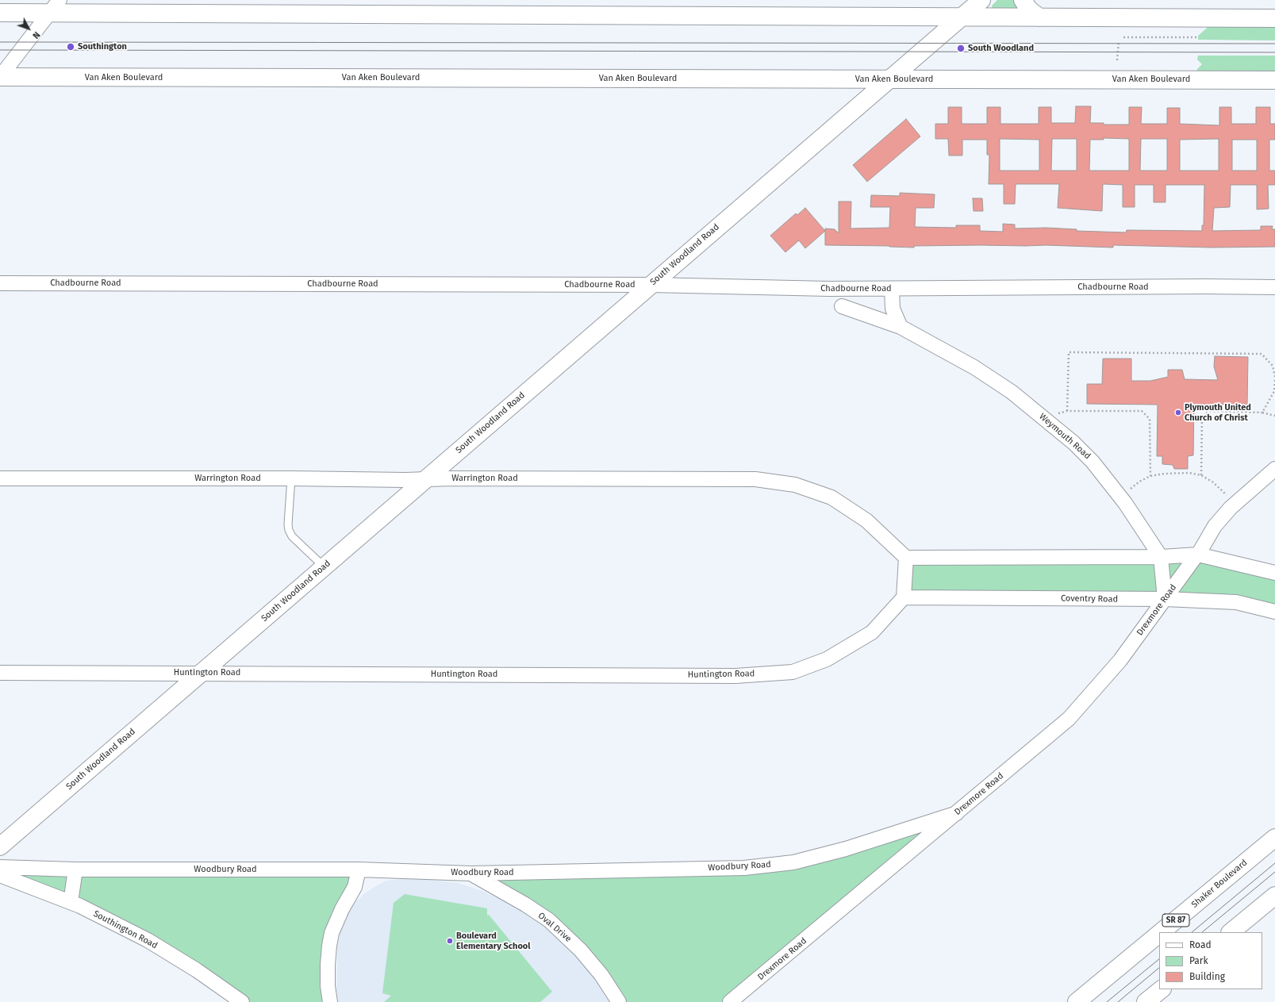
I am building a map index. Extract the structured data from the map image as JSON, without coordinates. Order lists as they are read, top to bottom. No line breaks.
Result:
{"streets":{"main road":["Van Aken Boulevard","South Woodland Road","Shaker Boulevard","SR 87"],"street":["Chadbourne Road","Weymouth Road","Warrington Road","Coventry Road","Drexmore Road","Huntington Road","Woodbury Road","Oval Drive","Southington Road"]},"crossings":[["Van Aken Boulevard","South Woodland Road"],["South Woodland Road","Chadbourne Road"],["South Woodland Road","Warrington Road"],["South Woodland Road","Huntington Road"],["Weymouth Road","Coventry Road"],["Weymouth Road","Drexmore Road"],["Coventry Road","Drexmore Road"],["Coventry Road","Huntington Road"],["Drexmore Road","Woodbury Road"],["Woodbury Road","Oval Drive"]],"places":["Southington","South Woodland","Plymouth United Church of Christ","Boulevard Elementary School"],"legend":["Road","Park","Building"],"north":"bottom right"}
